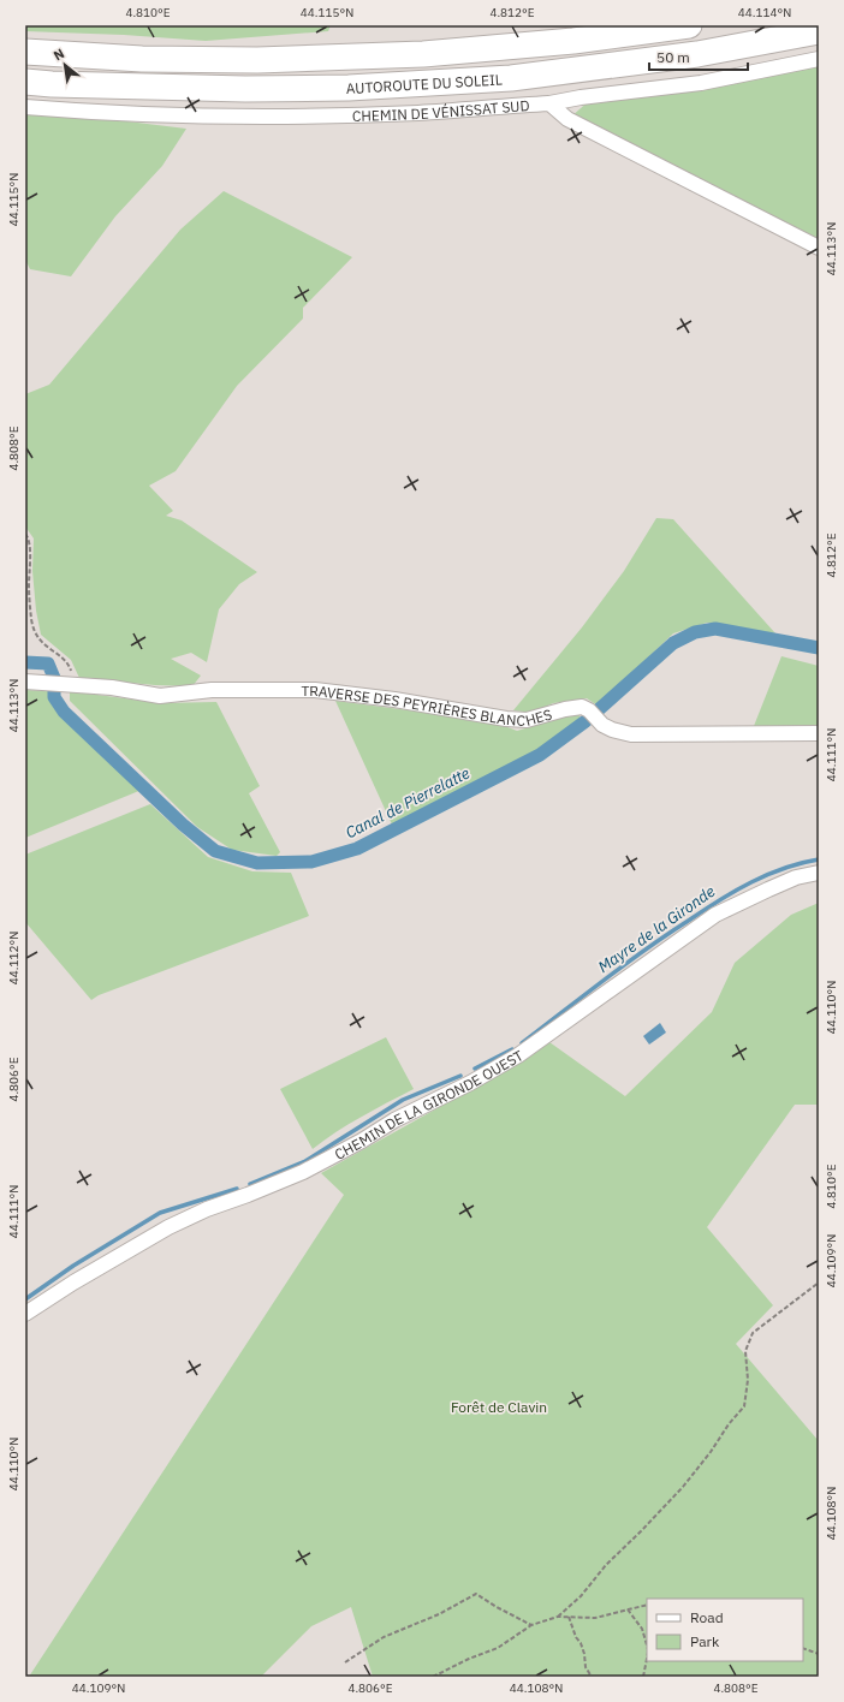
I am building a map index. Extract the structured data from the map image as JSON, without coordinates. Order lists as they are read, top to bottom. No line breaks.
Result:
{"streets":{"highway":["AUTOROUTE DU SOLEIL"],"street":["CHEMIN DE VÉNISSAT SUD","TRAVERSE DES PEYRIÈRES BLANCHES","CHEMIN DE LA GIRONDE OUEST"]},"water":["Canal de Pierrelatte","Mayre de la Gironde"],"parks":["Forêt de Clavin"],"legend":["Road","Park"],"scale_bar":"50 m","north":"top left","coordinates":["4.810°E","44.115°N","4.812°E","44.114°N","44.113°N","4.808°E","44.111°N","44.112°N","44.110°N","4.806°E","44.109°N","44.108°N"]}
